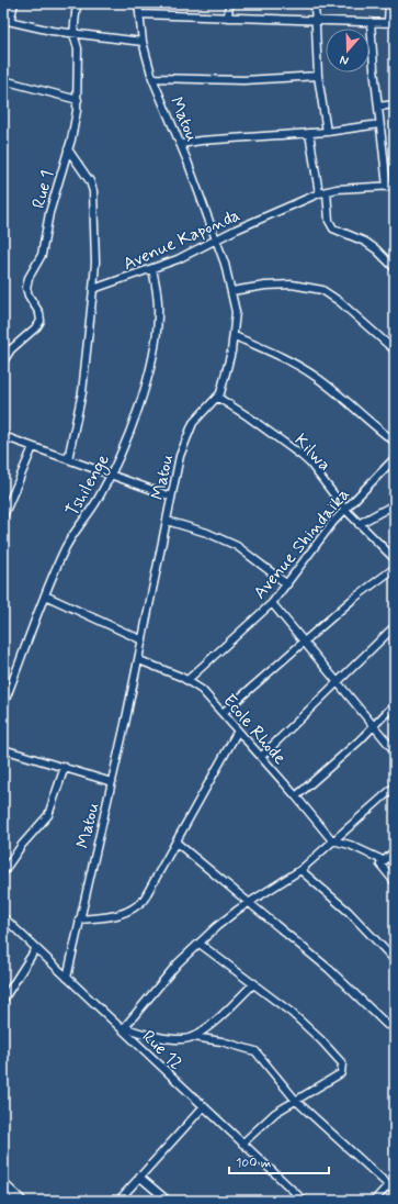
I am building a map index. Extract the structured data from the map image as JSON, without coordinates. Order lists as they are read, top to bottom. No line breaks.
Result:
{"streets":{"street":["Matou","Rue 1","Avenue Kaponda","Kilwa","Tshilenge","Avenue Shindaïka","Ecole Rhode","Rue 12"]},"crossings":[["Matou","Avenue Kaponda"],["Matou","Kilwa"],["Matou","Ecole Rhode"],["Matou","Rue 12"],["Avenue Kaponda","Tshilenge"],["Kilwa","Avenue Shindaïka"],["Avenue Shindaïka","Ecole Rhode"]],"scale_bar":"100 m","north":"bottom"}
